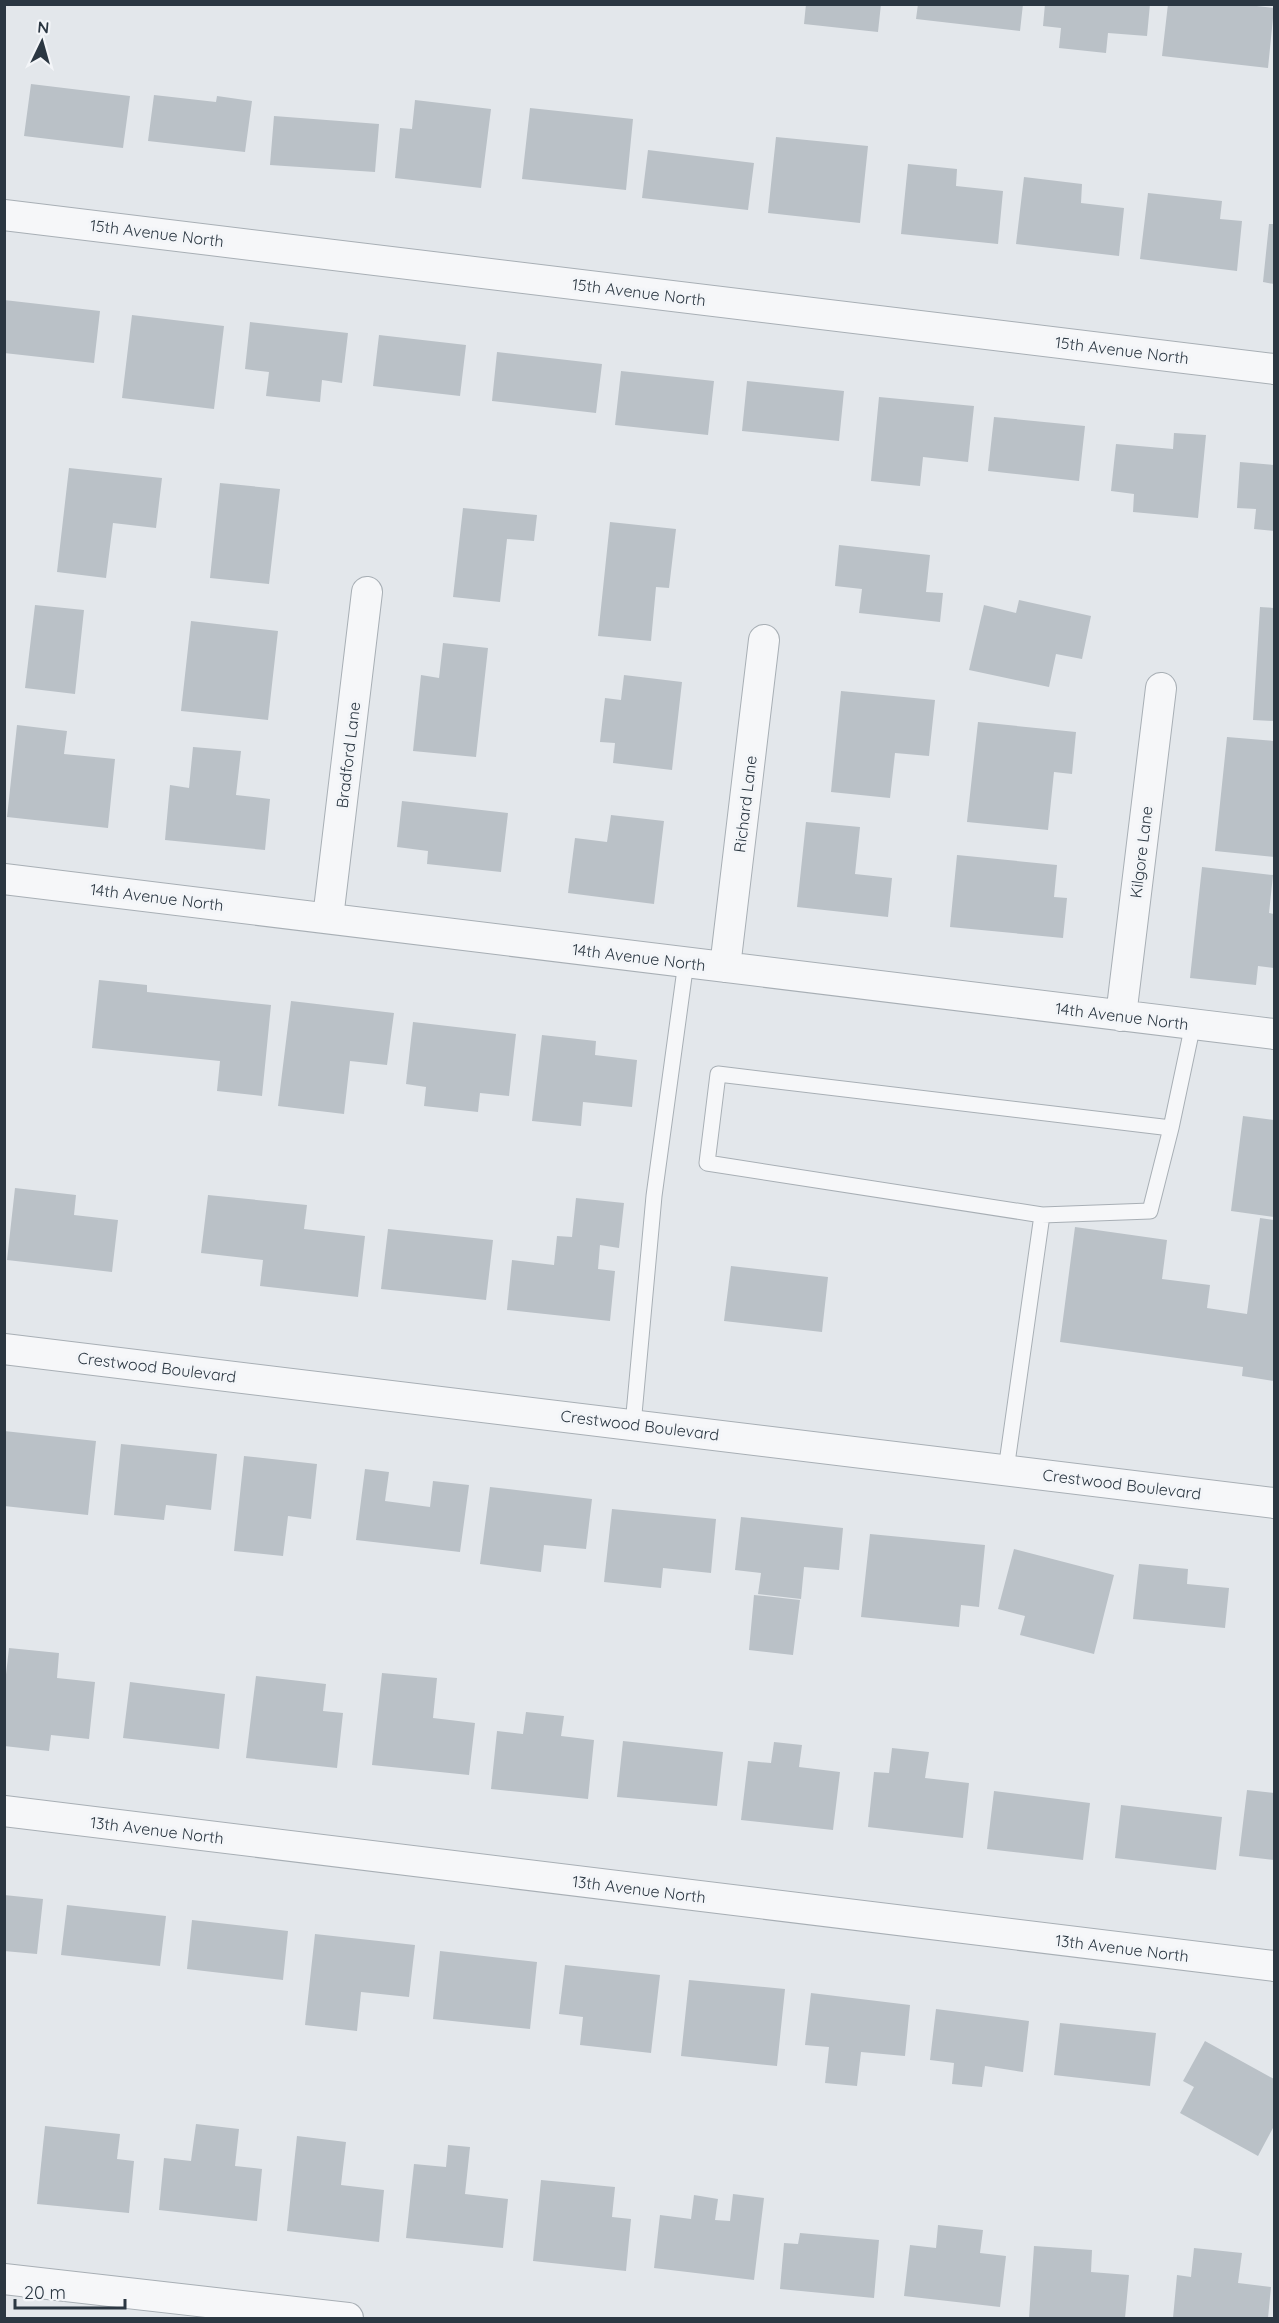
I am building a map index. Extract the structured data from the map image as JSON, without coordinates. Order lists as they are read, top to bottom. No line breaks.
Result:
{"streets":{"street":["15th Avenue North","Bradford Lane","Richard Lane","Kilgore Lane","14th Avenue North","Crestwood Boulevard","13th Avenue North"]},"crossings":[["Bradford Lane","14th Avenue North"],["Richard Lane","14th Avenue North"],["Kilgore Lane","14th Avenue North"]],"scale_bar":"20 m","north":"top"}
